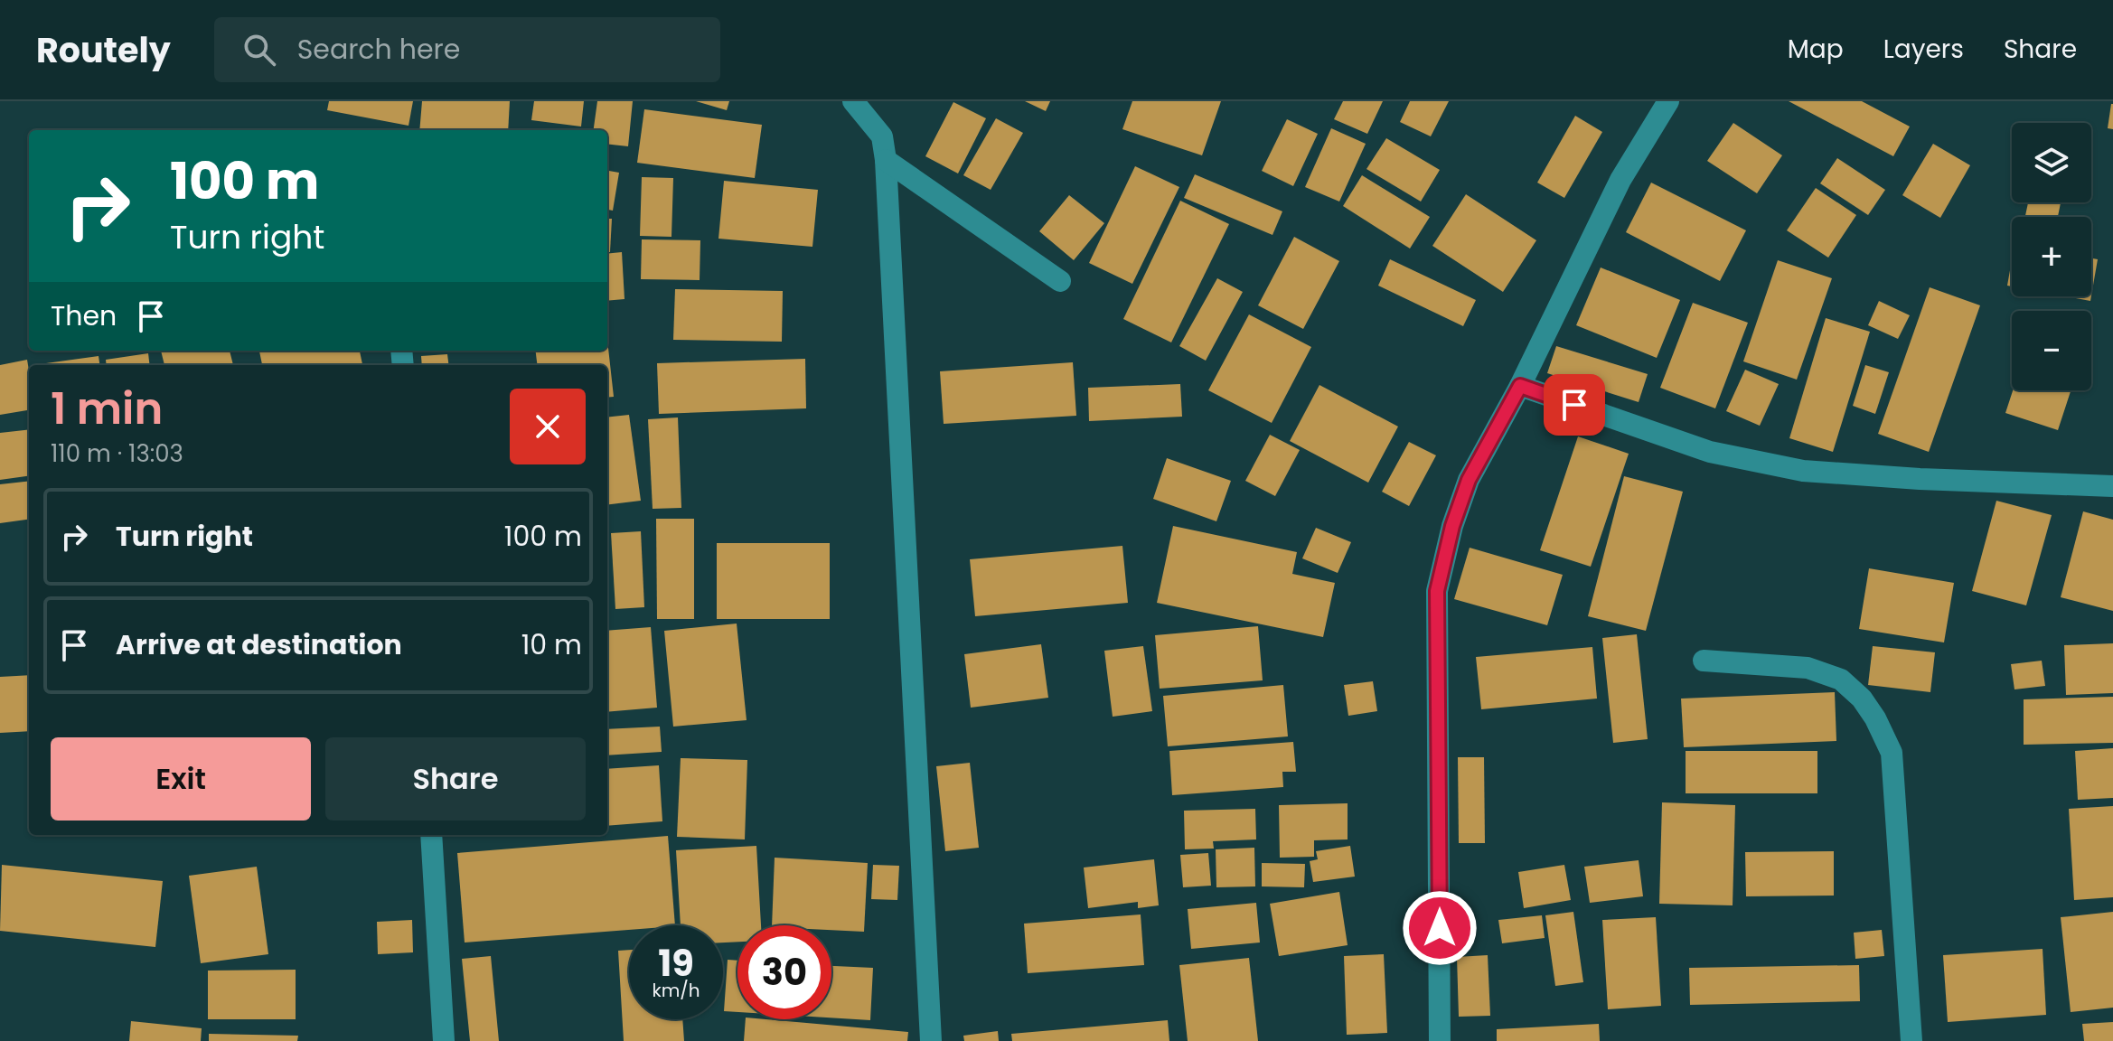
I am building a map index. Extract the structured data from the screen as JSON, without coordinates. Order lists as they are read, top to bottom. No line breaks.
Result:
{"page":{"header":"Routely","search":"Search here","nav":["Map","Layers","Share"],"map_buttons":["+","−"],"turn":["100 m","Turn right"],"then":"Then","heading":["1 min","110 m · 13:03"],"list":[{"name":"Turn right","value":"100 m"},{"name":"Arrive at destination","value":"10 m"}],"buttons":["Exit","Share"],"speed":"19 km/h","limit":"30"}}
